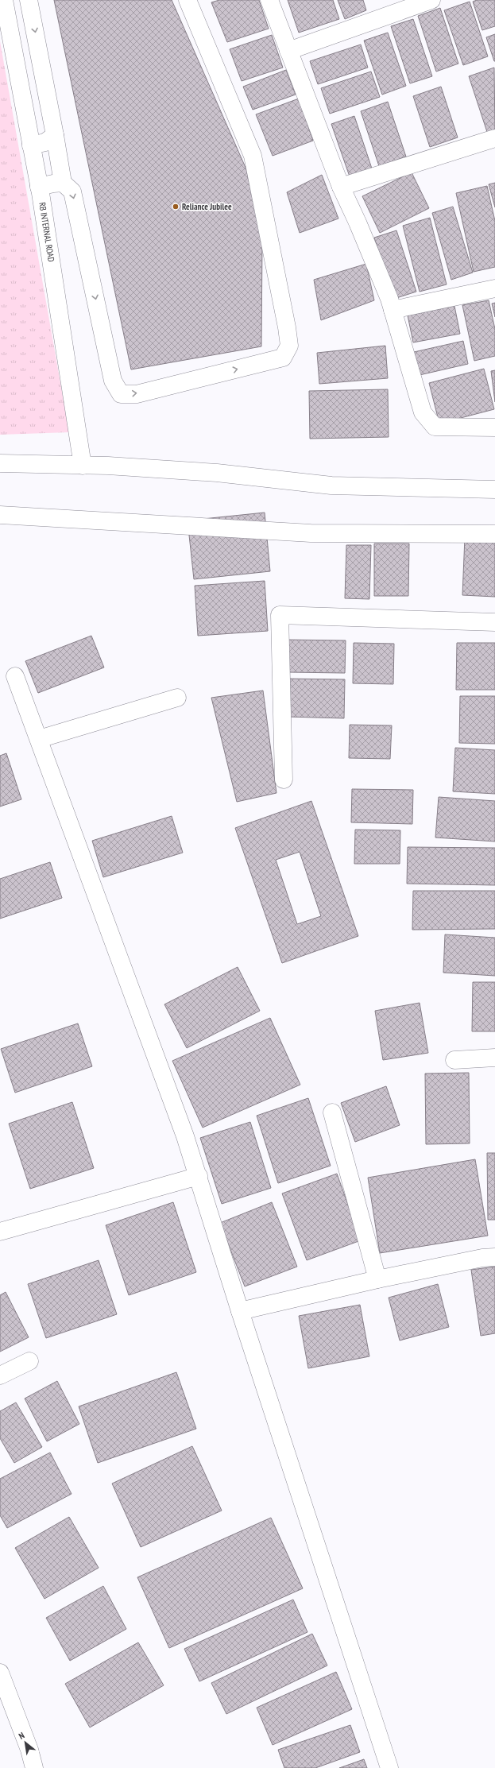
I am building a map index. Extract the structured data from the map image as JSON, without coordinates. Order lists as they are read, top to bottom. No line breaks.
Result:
{"streets":{"street":["RB INTERNAL ROAD"]},"places":["Reliance Jubilee"],"north":"top left"}
